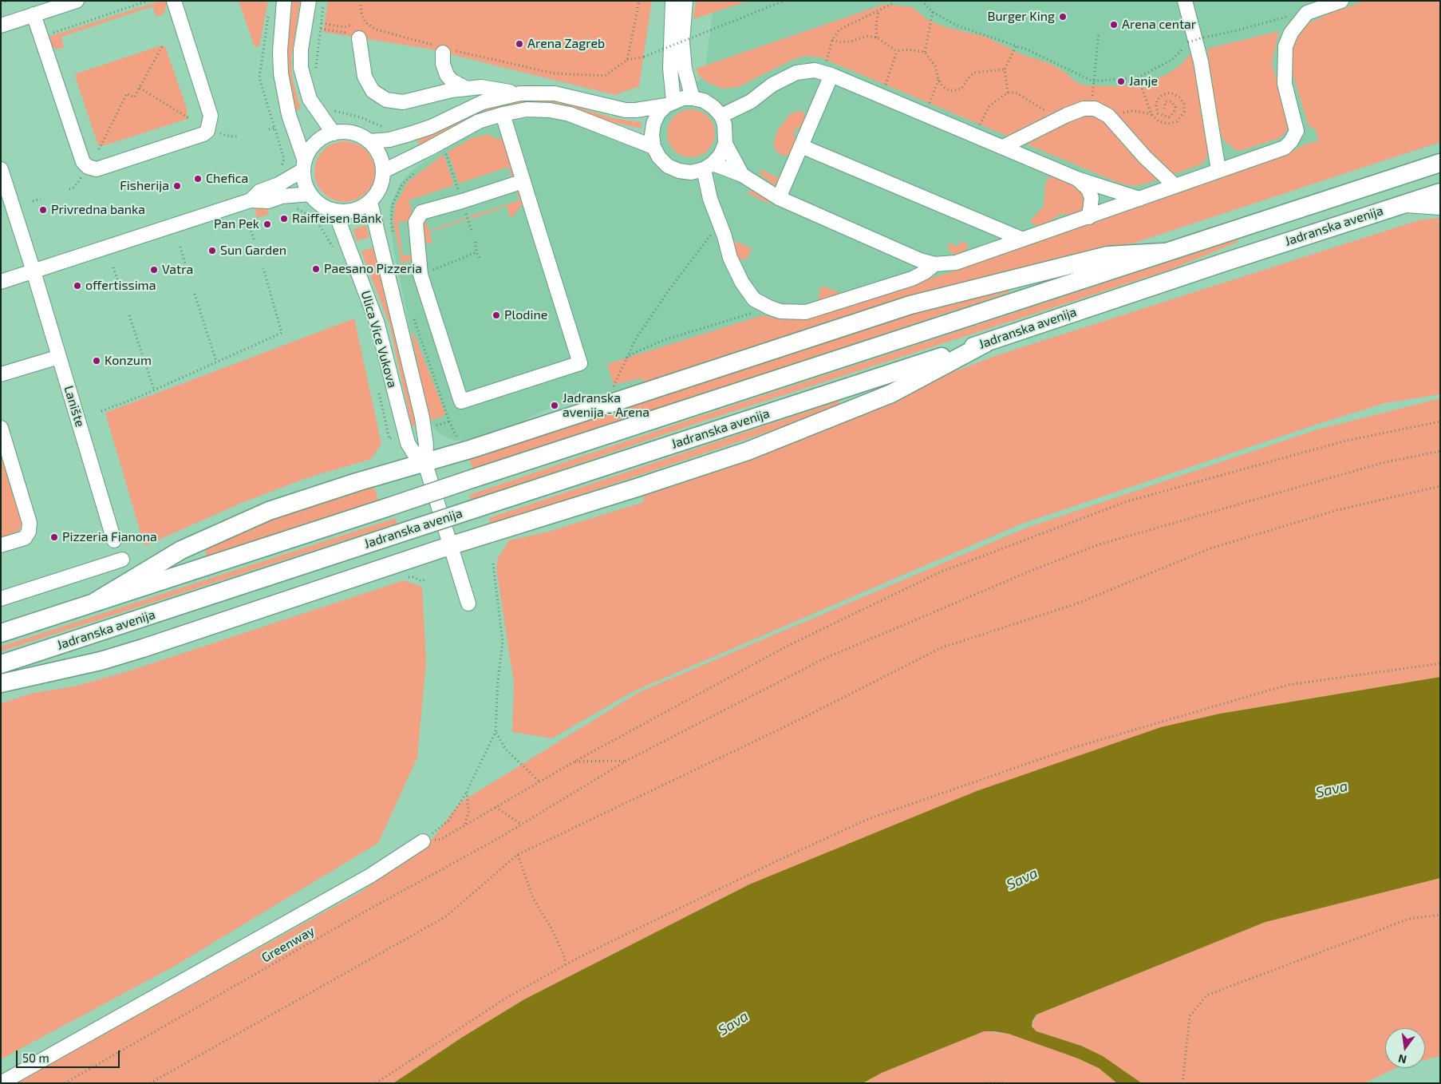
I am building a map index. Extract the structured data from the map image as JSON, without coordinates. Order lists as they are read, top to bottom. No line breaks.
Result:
{"streets":{"main road":["Jadranska avenija"],"street":["Ulica Vice Vukova","Lanište"],"path":["Greenway"]},"water":["Sava"],"places":["Burger King","Arena centar","Arena Zagreb","Janje","Chefica","Fisherija","Privredna banka","Raiffeisen Bank","Pan Pek","Sun Garden","Paesano Pizzeria","Vatra","offertissima","Plodine","Konzum","Jadranska avenija - Arena","Pizzeria Fianona"],"scale_bar":"50 m","north":"bottom"}
